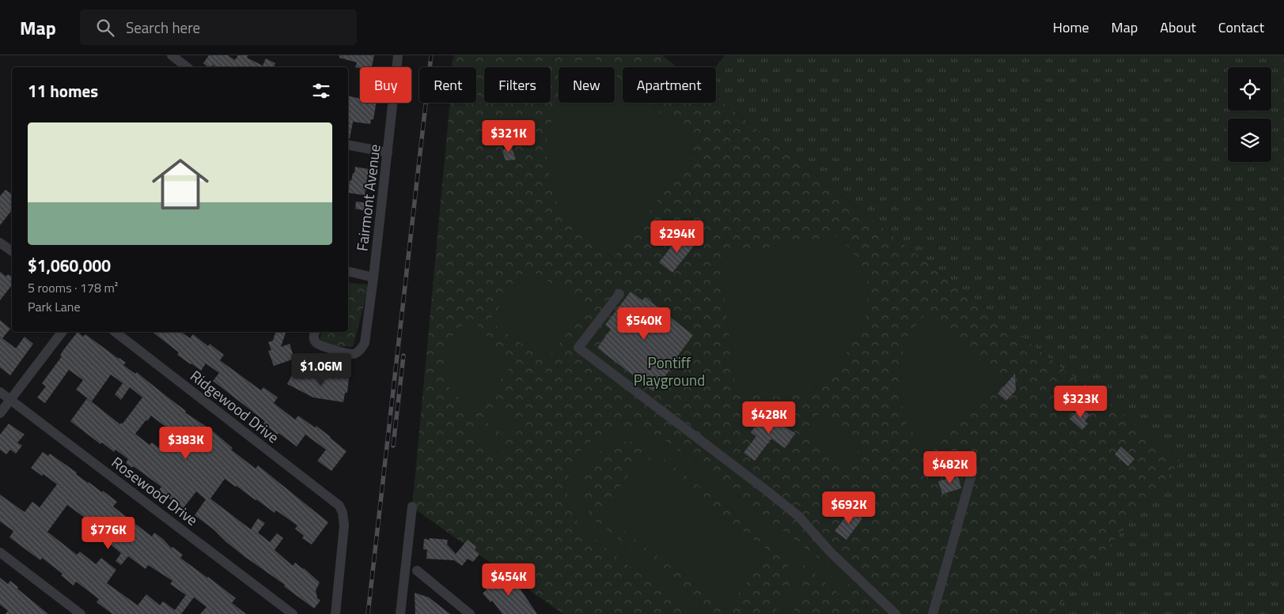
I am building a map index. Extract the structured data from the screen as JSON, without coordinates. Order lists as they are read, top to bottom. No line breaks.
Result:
{"streets":{"street":["Fairmont Avenue","Ridgewood Drive","Rosewood Drive"]},"parks":["Pontiff Playground"],"page":{"header":"Map","search":"Search here","nav":["Home","Map","About","Contact"],"chip":["Buy","Rent","Filters","New","Apartment"],"heading":"11 homes","list":[{"name":"$1,060,000","note":"5 rooms · 178 m² · Park Lane"}],"price":["$321K","$294K","$540K","$1.06M","$323K","$428K","$383K","$482K","$692K","$776K","$454K"]}}
